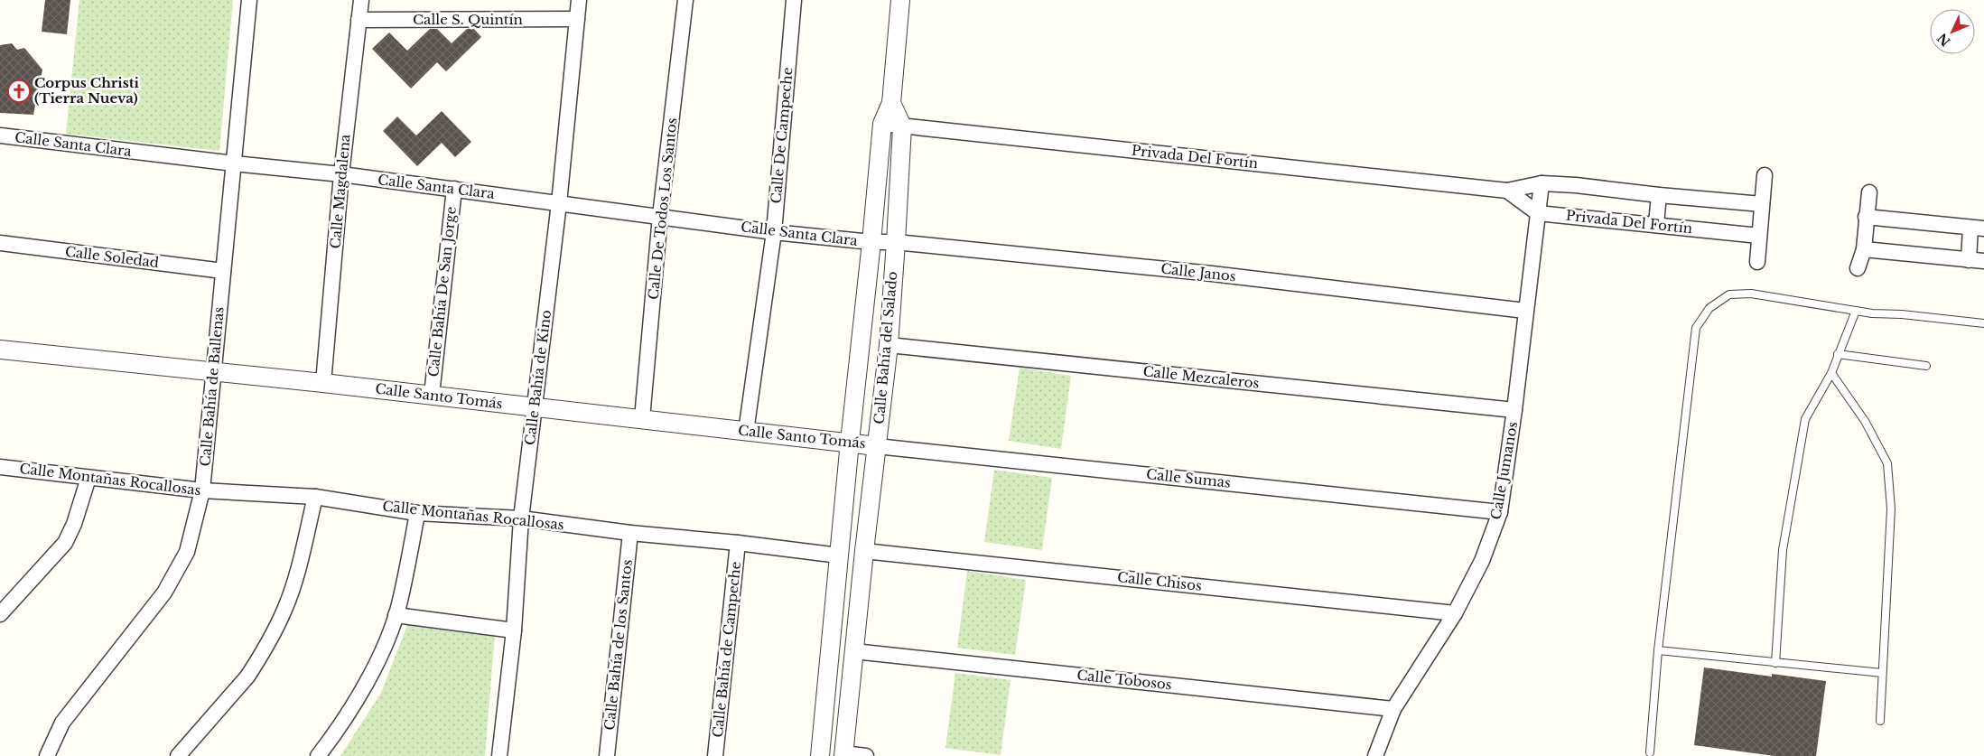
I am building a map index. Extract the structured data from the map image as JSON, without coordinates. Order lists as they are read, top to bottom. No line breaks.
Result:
{"streets":{"street":["Calle S. Quintín","Calle De Campeche","Calle Santa Clara","Privada Del Fortín","Calle Magdalena","Calle De Todos Los Santos","Calle Soledad","Calle Janos","Calle Bahía De San Jorge","Calle Bahía del Salado","Calle Bahía de Kino","Calle Mezcaleros","Calle Bahía de Ballenas","Calle Santo Tomás","Calle Jumanos","Calle Sumas","Calle Montañas Rocallosas","Calle Chisos","Calle Bahía de los Santos","Calle Bahía de Campeche","Calle Tobosos"]},"crossings":[["Calle S. Quintín","Calle Magdalena"],["Calle S. Quintín","Calle Bahía de Kino"],["Calle De Campeche","Calle Santa Clara"],["Calle De Campeche","Calle Santo Tomás"],["Calle Santa Clara","Calle Magdalena"],["Calle Santa Clara","Calle De Todos Los Santos"],["Calle Santa Clara","Calle Janos"],["Calle Santa Clara","Calle Bahía De San Jorge"],["Calle Santa Clara","Calle Bahía del Salado"],["Calle Santa Clara","Calle Bahía de Kino"],["Calle Santa Clara","Calle Bahía de Ballenas"],["Privada Del Fortín","Calle Bahía del Salado"],["Privada Del Fortín","Calle Jumanos"],["Calle Magdalena","Calle Santo Tomás"],["Calle De Todos Los Santos","Calle Santo Tomás"],["Calle Soledad","Calle Bahía de Ballenas"],["Calle Janos","Calle Bahía del Salado"],["Calle Janos","Calle Jumanos"],["Calle Bahía De San Jorge","Calle Santo Tomás"],["Calle Bahía del Salado","Calle Mezcaleros"],["Calle Bahía del Salado","Calle Santo Tomás"],["Calle Bahía del Salado","Calle Sumas"],["Calle Bahía del Salado","Calle Montañas Rocallosas"],["Calle Bahía del Salado","Calle Chisos"],["Calle Bahía del Salado","Calle Tobosos"],["Calle Bahía de Kino","Calle Santo Tomás"],["Calle Bahía de Kino","Calle Montañas Rocallosas"],["Calle Mezcaleros","Calle Jumanos"],["Calle Bahía de Ballenas","Calle Santo Tomás"],["Calle Bahía de Ballenas","Calle Montañas Rocallosas"],["Calle Santo Tomás","Calle Sumas"],["Calle Jumanos","Calle Sumas"],["Calle Jumanos","Calle Chisos"],["Calle Jumanos","Calle Tobosos"],["Calle Montañas Rocallosas","Calle Bahía de los Santos"],["Calle Montañas Rocallosas","Calle Bahía de Campeche"]],"places":{"church":["Corpus Christi (Tierra Nueva)"]},"north":"bottom left"}
